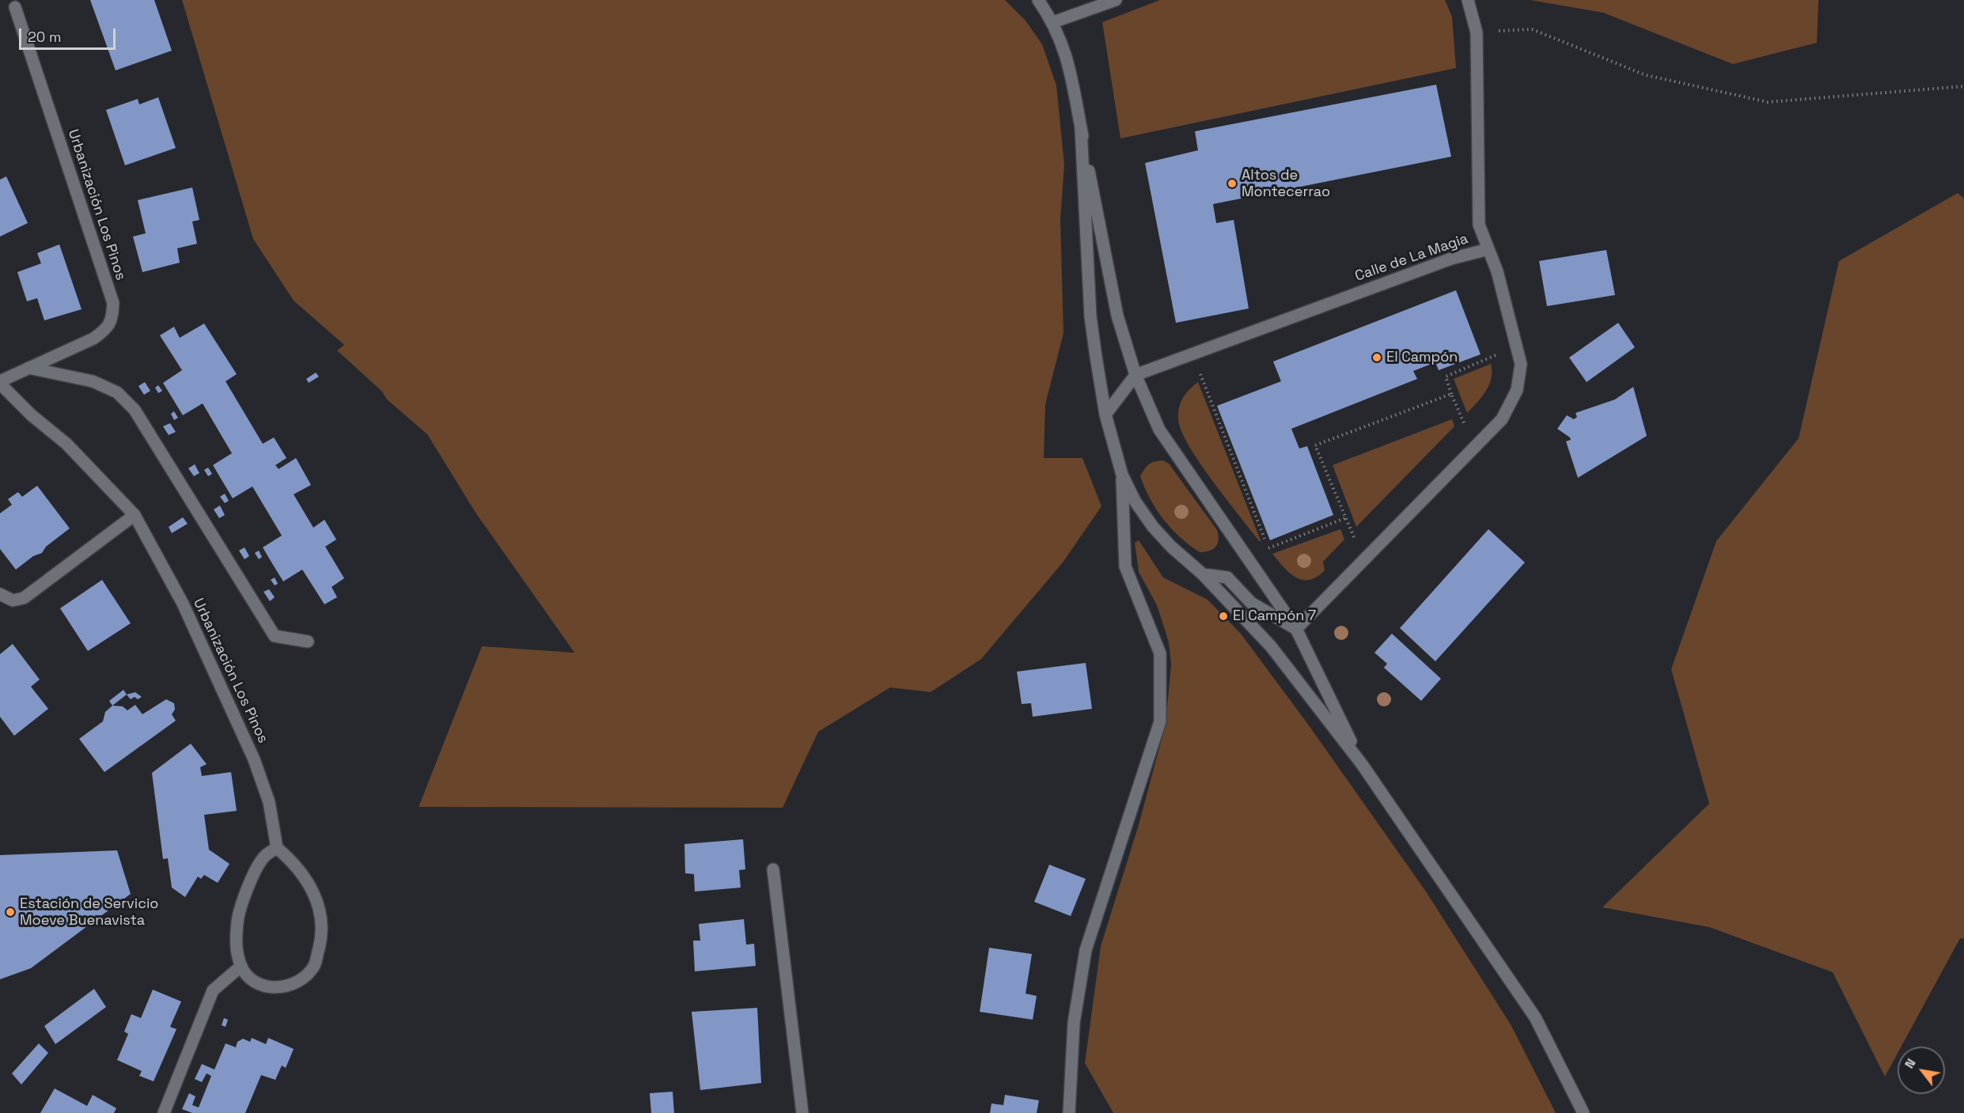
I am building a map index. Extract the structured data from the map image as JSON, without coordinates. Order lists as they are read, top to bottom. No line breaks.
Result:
{"streets":{"street":["Urbanización Los Pinos","Calle de La Magia"]},"places":["Altos de Montecerrao","El Campón","El Campón 7","Estación de Servicio Moeve Buenavista"],"scale_bar":"20 m","north":"top left"}
